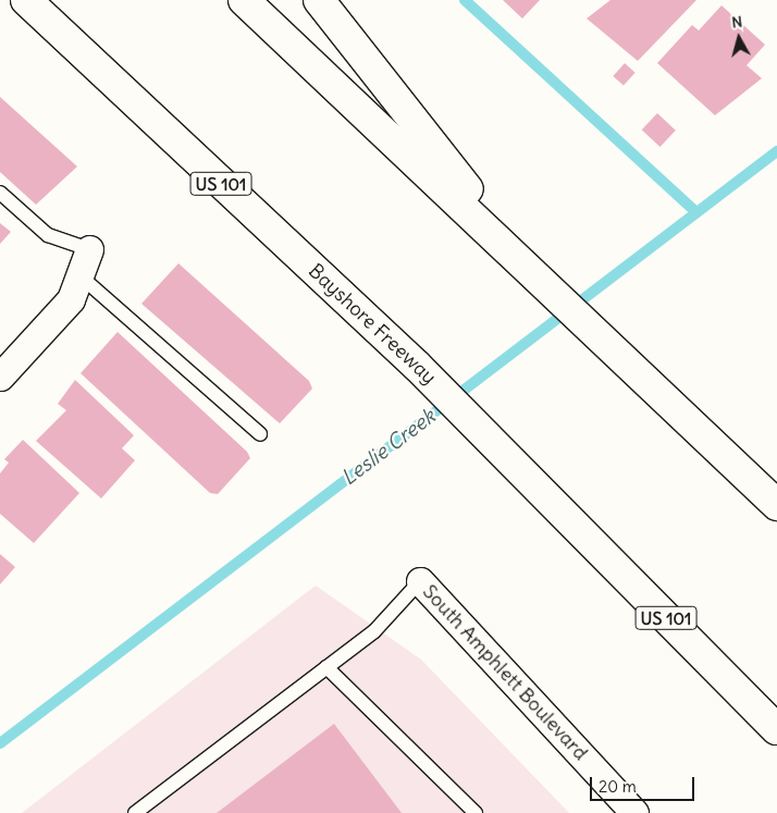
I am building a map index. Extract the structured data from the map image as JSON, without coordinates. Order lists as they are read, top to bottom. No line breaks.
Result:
{"streets":{"highway":["US 101","Bayshore Freeway"],"street":["South Amphlett Boulevard"]},"water":["Leslie Creek"],"scale_bar":"20 m","north":"top"}
